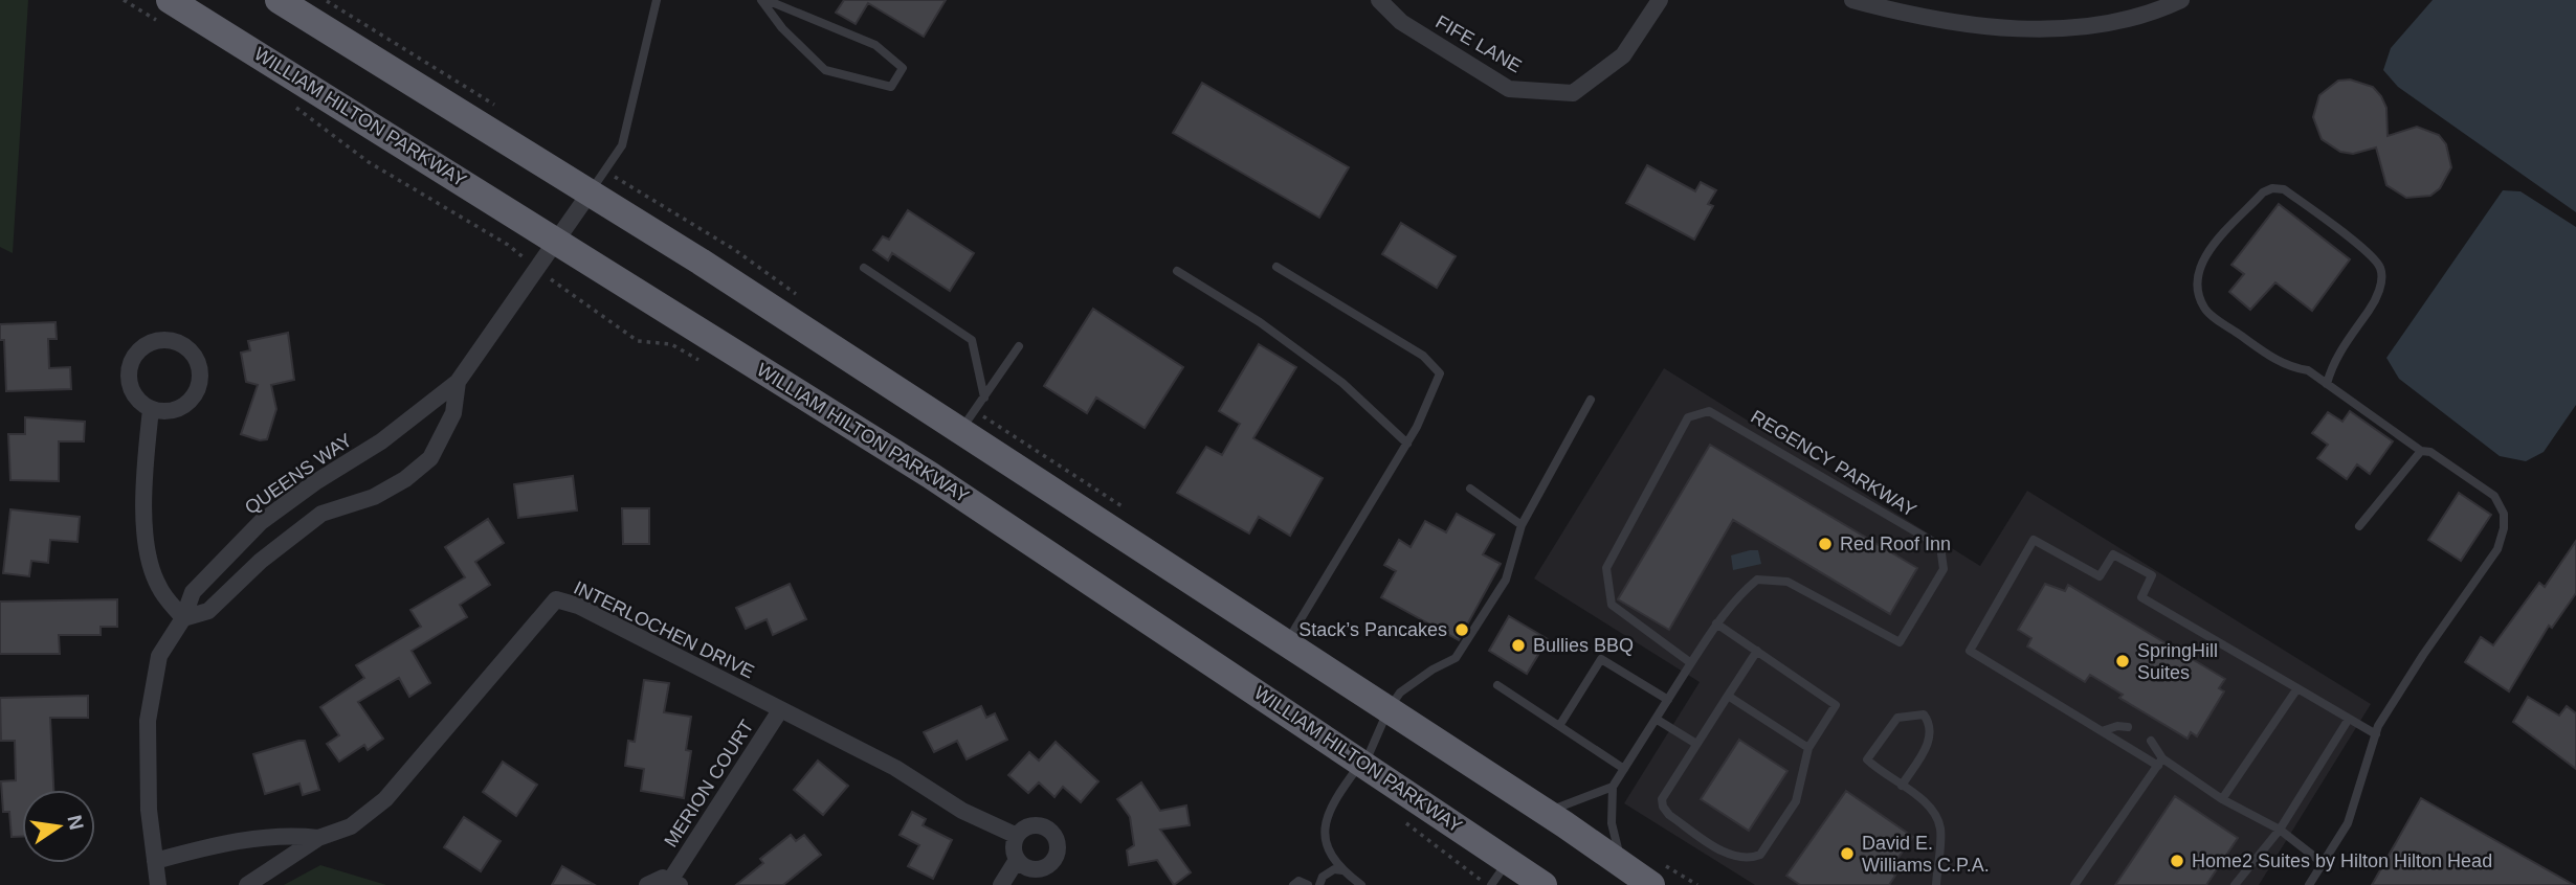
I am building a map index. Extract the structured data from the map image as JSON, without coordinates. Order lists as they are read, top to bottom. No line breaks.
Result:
{"streets":{"highway":["WILLIAM HILTON PARKWAY"],"street":["FIFE LANE","QUEENS WAY","INTERLOCHEN DRIVE","MERION COURT"],"lane":["REGENCY PARKWAY"]},"crossings":[["WILLIAM HILTON PARKWAY","QUEENS WAY"],["QUEENS WAY","INTERLOCHEN DRIVE"],["INTERLOCHEN DRIVE","MERION COURT"]],"places":["Red Roof Inn","Stack’s Pancakes","Bullies BBQ","SpringHill Suites","David E. Williams C.P.A.","Home2 Suites by Hilton Hilton Head"],"north":"right"}
